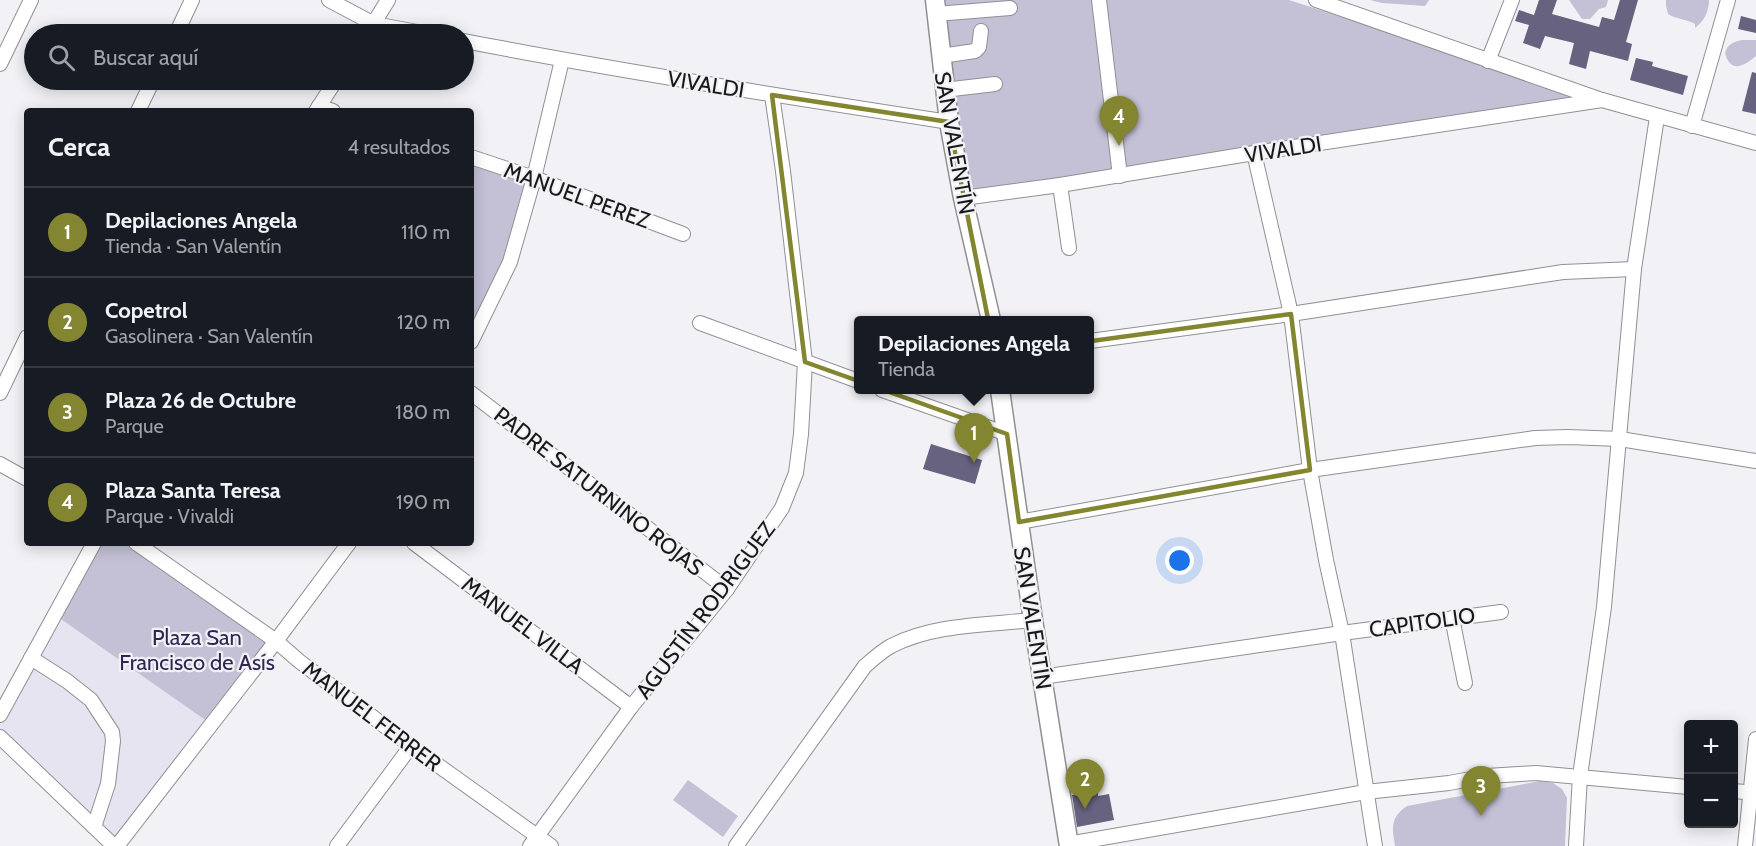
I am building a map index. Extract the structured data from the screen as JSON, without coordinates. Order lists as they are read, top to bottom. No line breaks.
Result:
{"streets":{"main road":["SAN VALENTÍN"],"street":["VIVALDI","MANUEL PEREZ","PADRE SATURNINO ROJAS","AGUSTÍN RODRIGUEZ","CAPITOLIO","MANUEL VILLA","MANUEL FERRER"]},"crossings":[["VIVALDI","SAN VALENTÍN"],["VIVALDI","AGUSTÍN RODRIGUEZ"],["SAN VALENTÍN","CAPITOLIO"],["PADRE SATURNINO ROJAS","AGUSTÍN RODRIGUEZ"],["AGUSTÍN RODRIGUEZ","MANUEL VILLA"],["AGUSTÍN RODRIGUEZ","MANUEL FERRER"]],"parks":["Plaza San Francisco de Asís"],"page":{"search":"Buscar aquí","pins":["4","1","2","3"],"heading":["Cerca","4 resultados"],"list":[{"mark":"1","name":"Depilaciones Angela","note":"Tienda · San Valentín","value":"110 m"},{"mark":"2","name":"Copetrol","note":"Gasolinera · San Valentín","value":"120 m"},{"mark":"3","name":"Plaza 26 de Octubre","note":"Parque","value":"180 m"},{"mark":"4","name":"Plaza Santa Teresa","note":"Parque · Vivaldi","value":"190 m"}],"popup":["Depilaciones Angela","Tienda"],"map_buttons":["+","−"]}}
